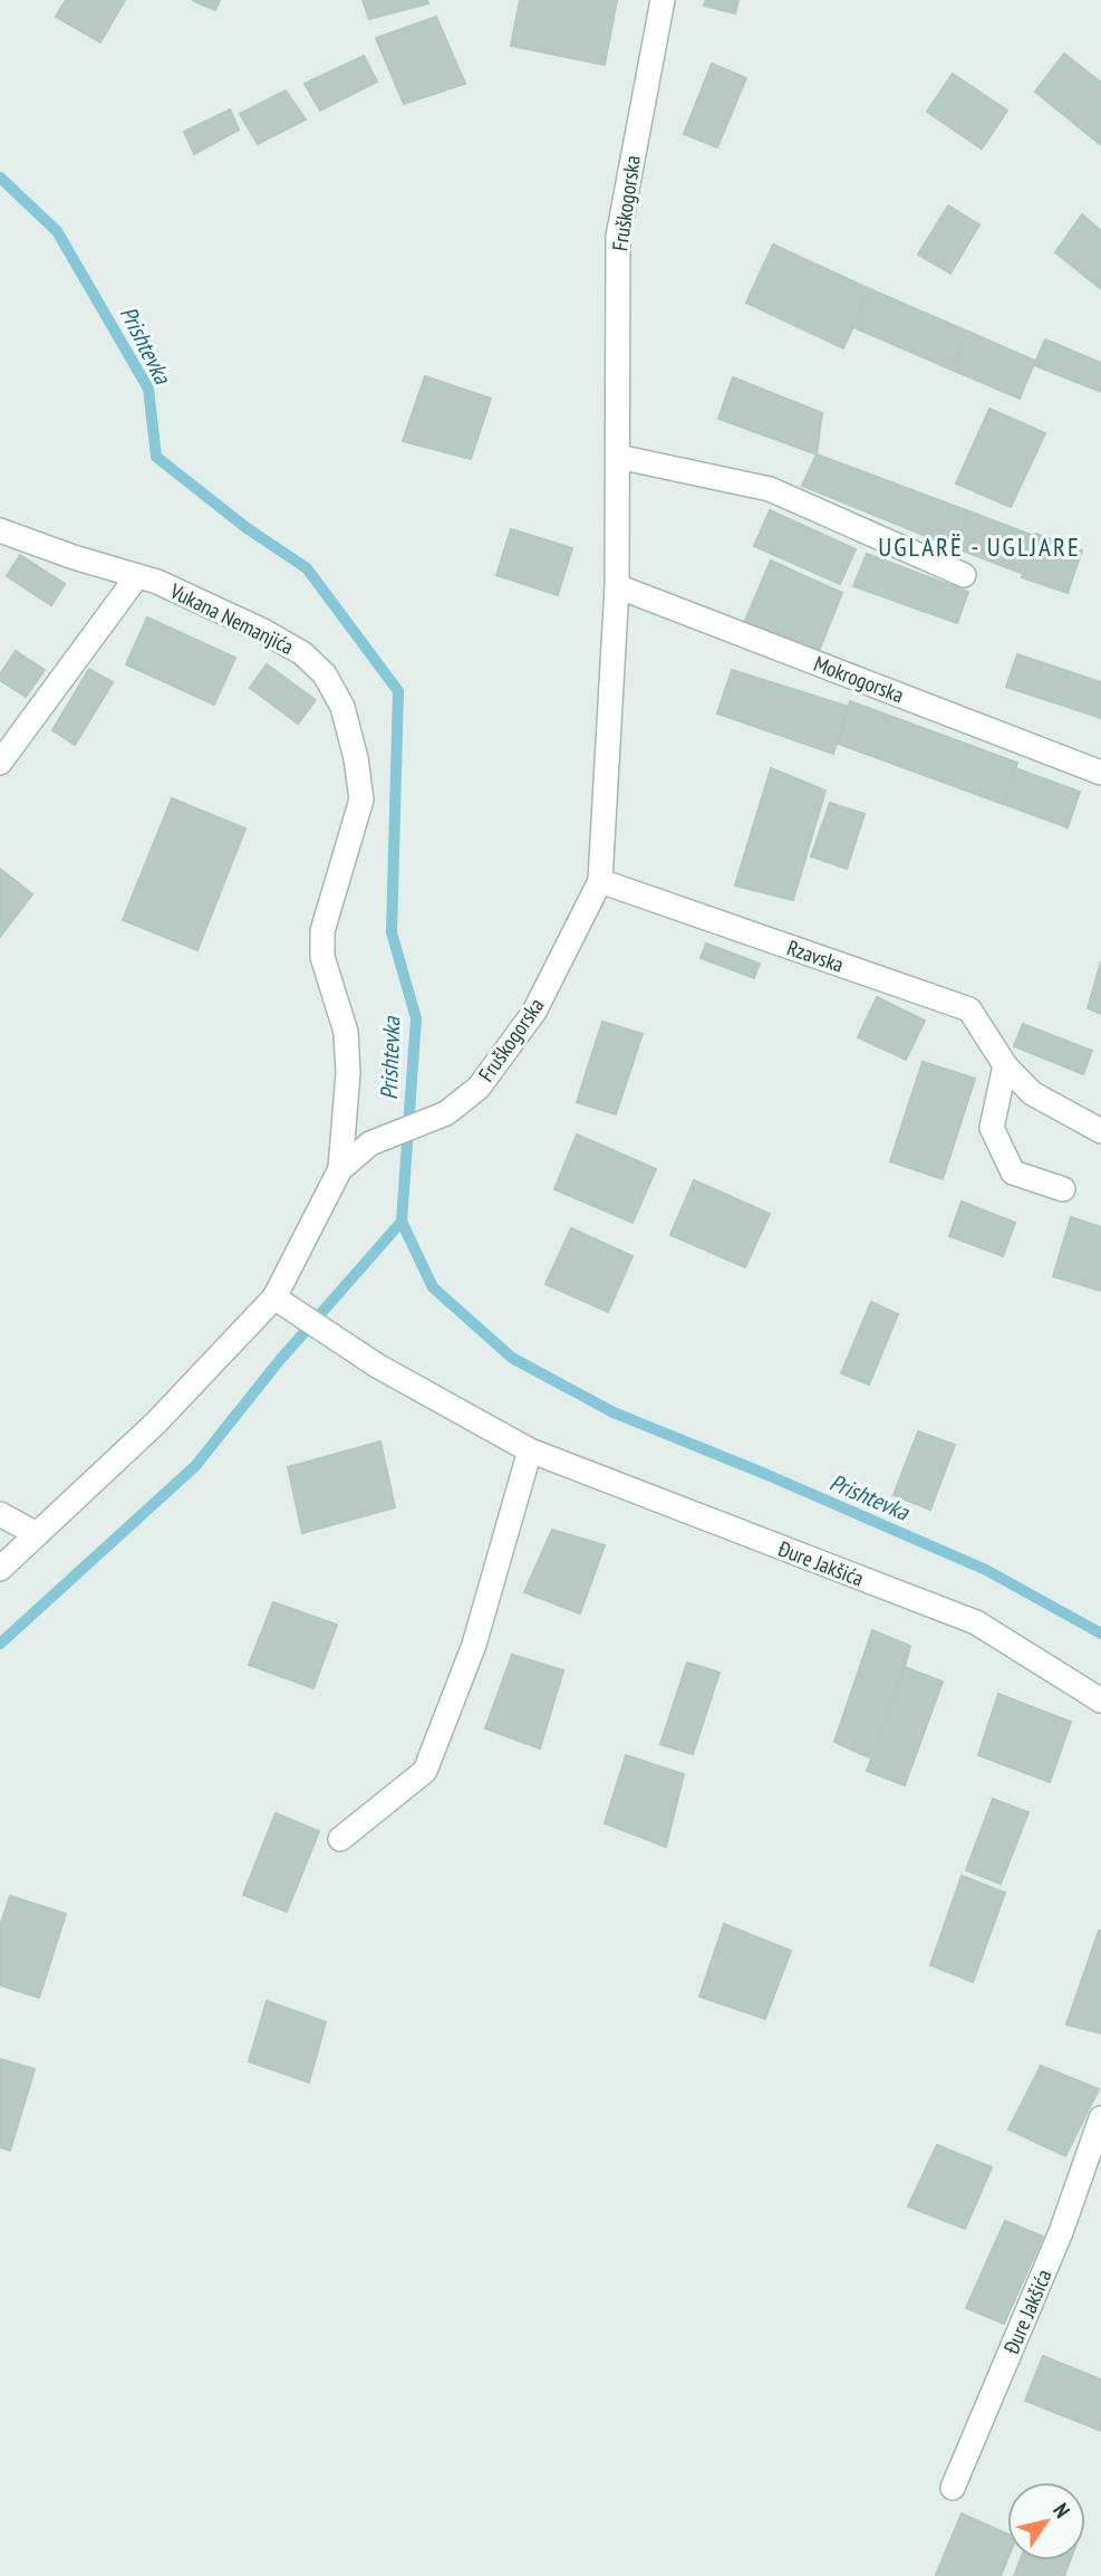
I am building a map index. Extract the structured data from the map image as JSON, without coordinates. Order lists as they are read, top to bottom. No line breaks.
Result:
{"streets":{"street":["Fruškogorska","Vukana Nemanjića","Mokrogorska","Rzavska","Đure Jakšića"]},"crossings":[["Fruškogorska","Vukana Nemanjića"],["Fruškogorska","Mokrogorska"],["Fruškogorska","Rzavska"],["Fruškogorska","Đure Jakšića"]],"districts":["UGLARË - UGLJARE"],"water":["Prishtevka"],"north":"top right"}
